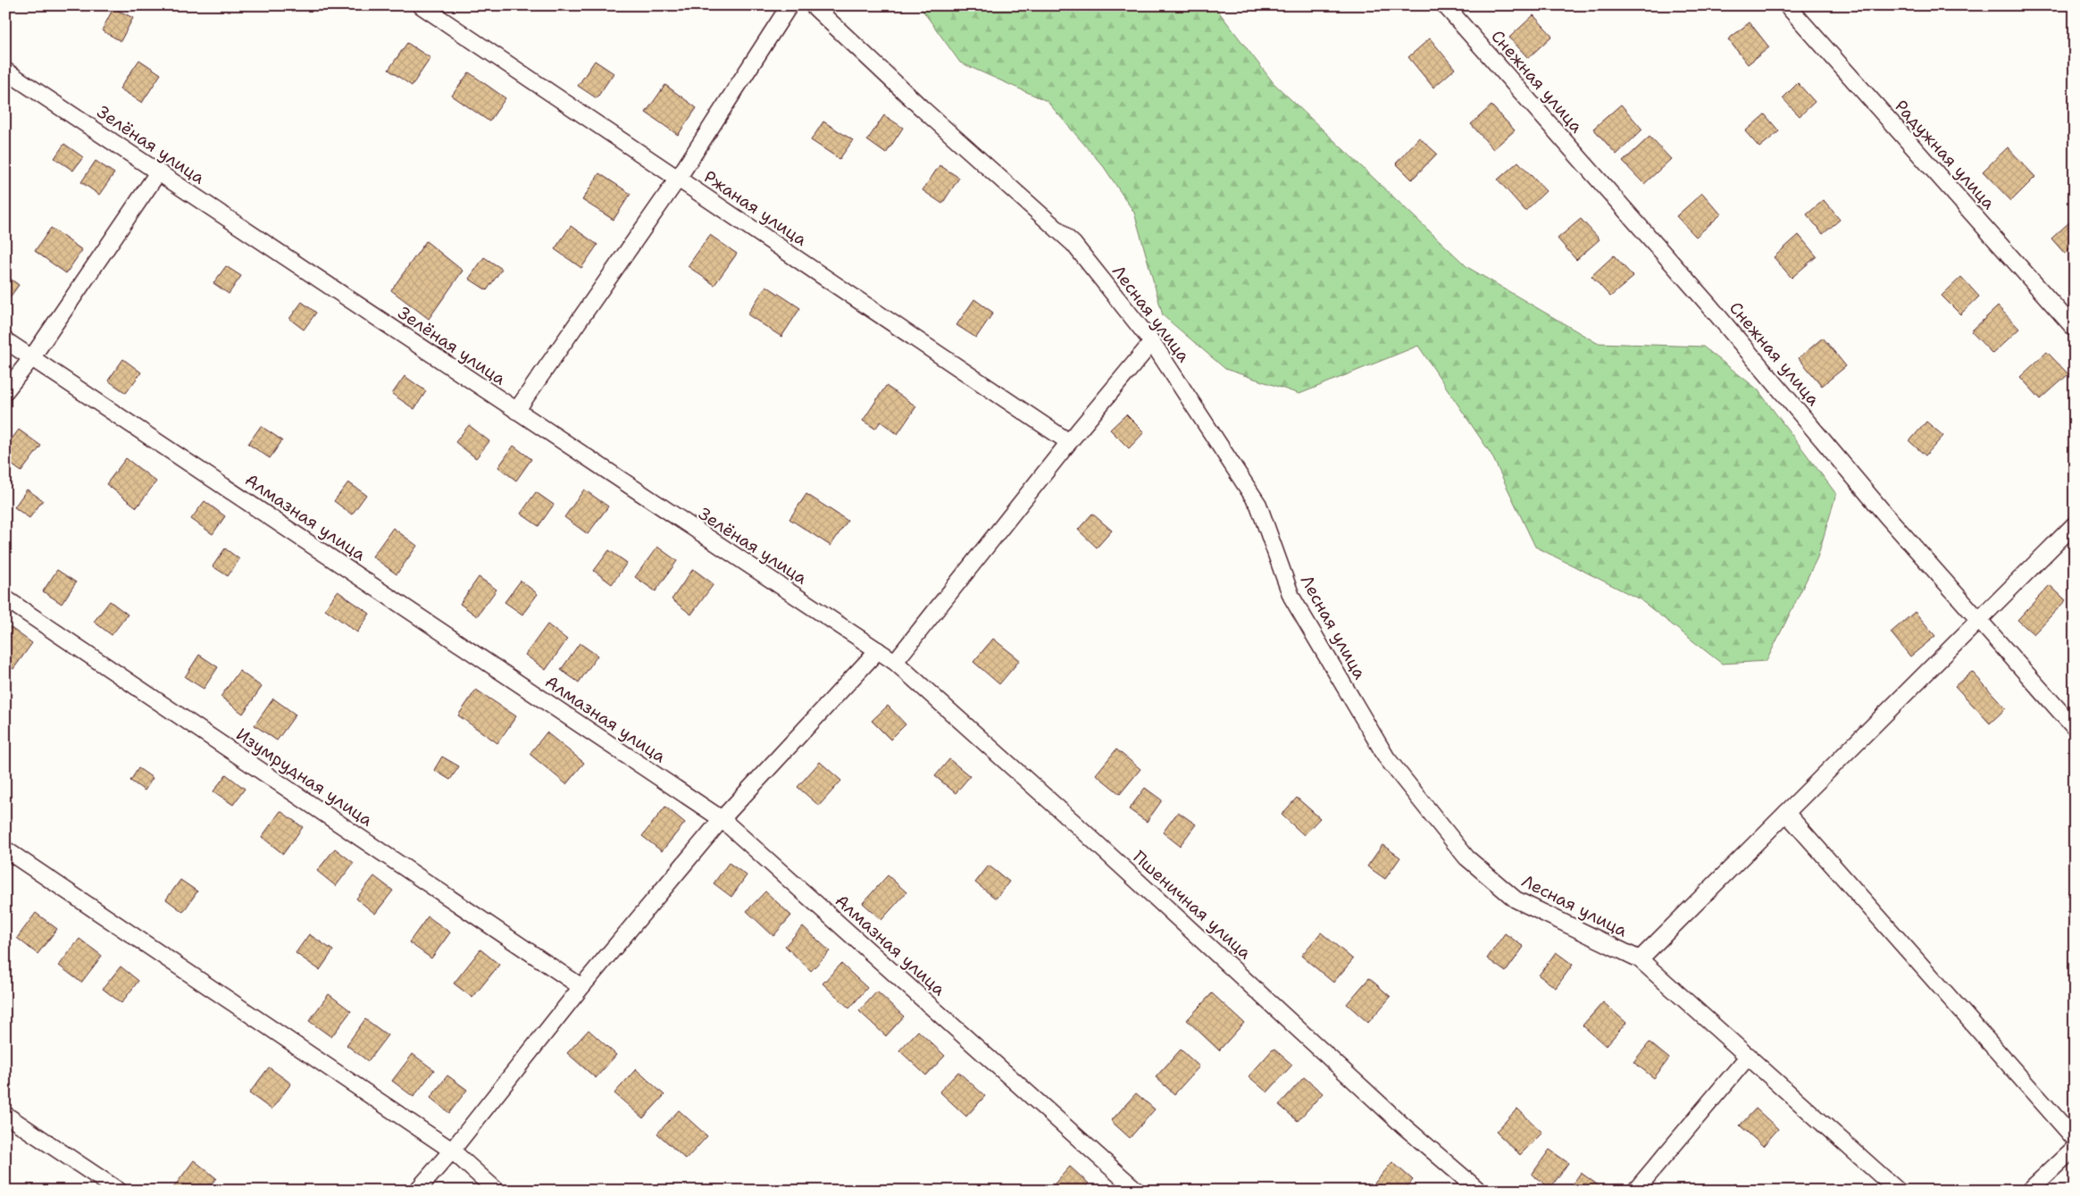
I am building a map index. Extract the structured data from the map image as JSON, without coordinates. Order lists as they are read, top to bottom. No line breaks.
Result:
{"streets":{"street":["Снежная улица","Зелёная улица","Радужная улица","Ржаная улица","Лесная улица","Алмазная улица","Изумрудная улица","Пшеничная улица"]},"crossings":[["Зелёная улица","Пшеничная улица"]]}
